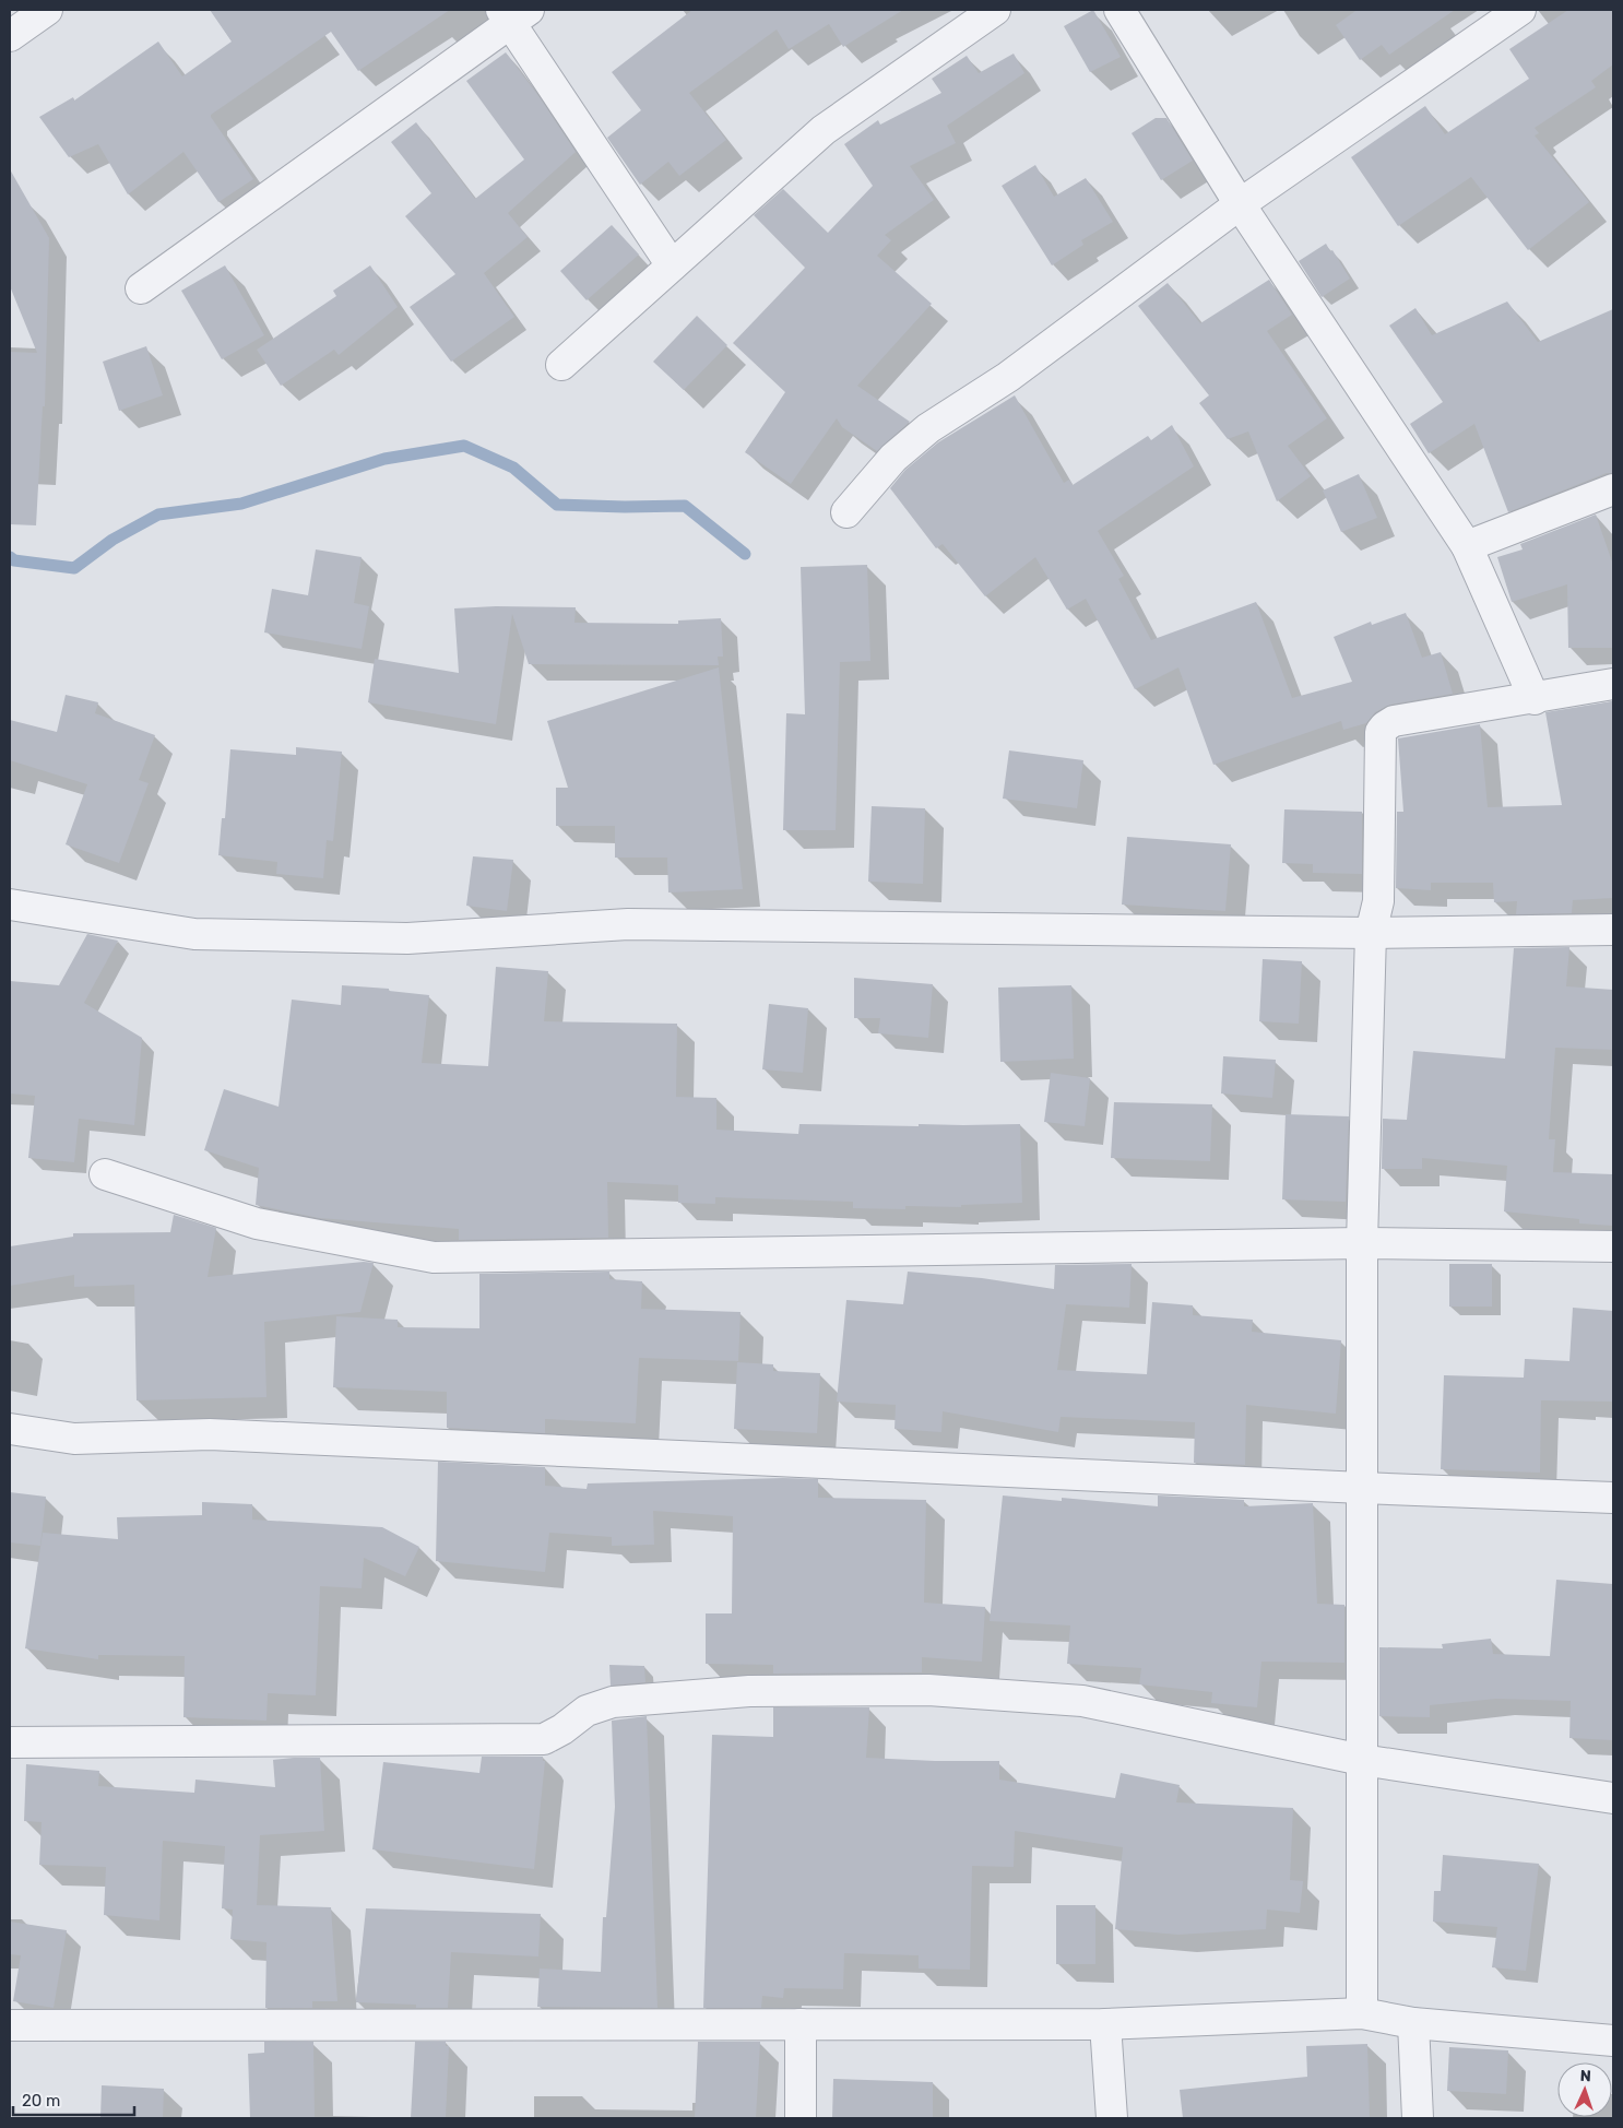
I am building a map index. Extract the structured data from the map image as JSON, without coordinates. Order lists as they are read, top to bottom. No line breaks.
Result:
{"scale_bar":"20 m","north":"top"}
